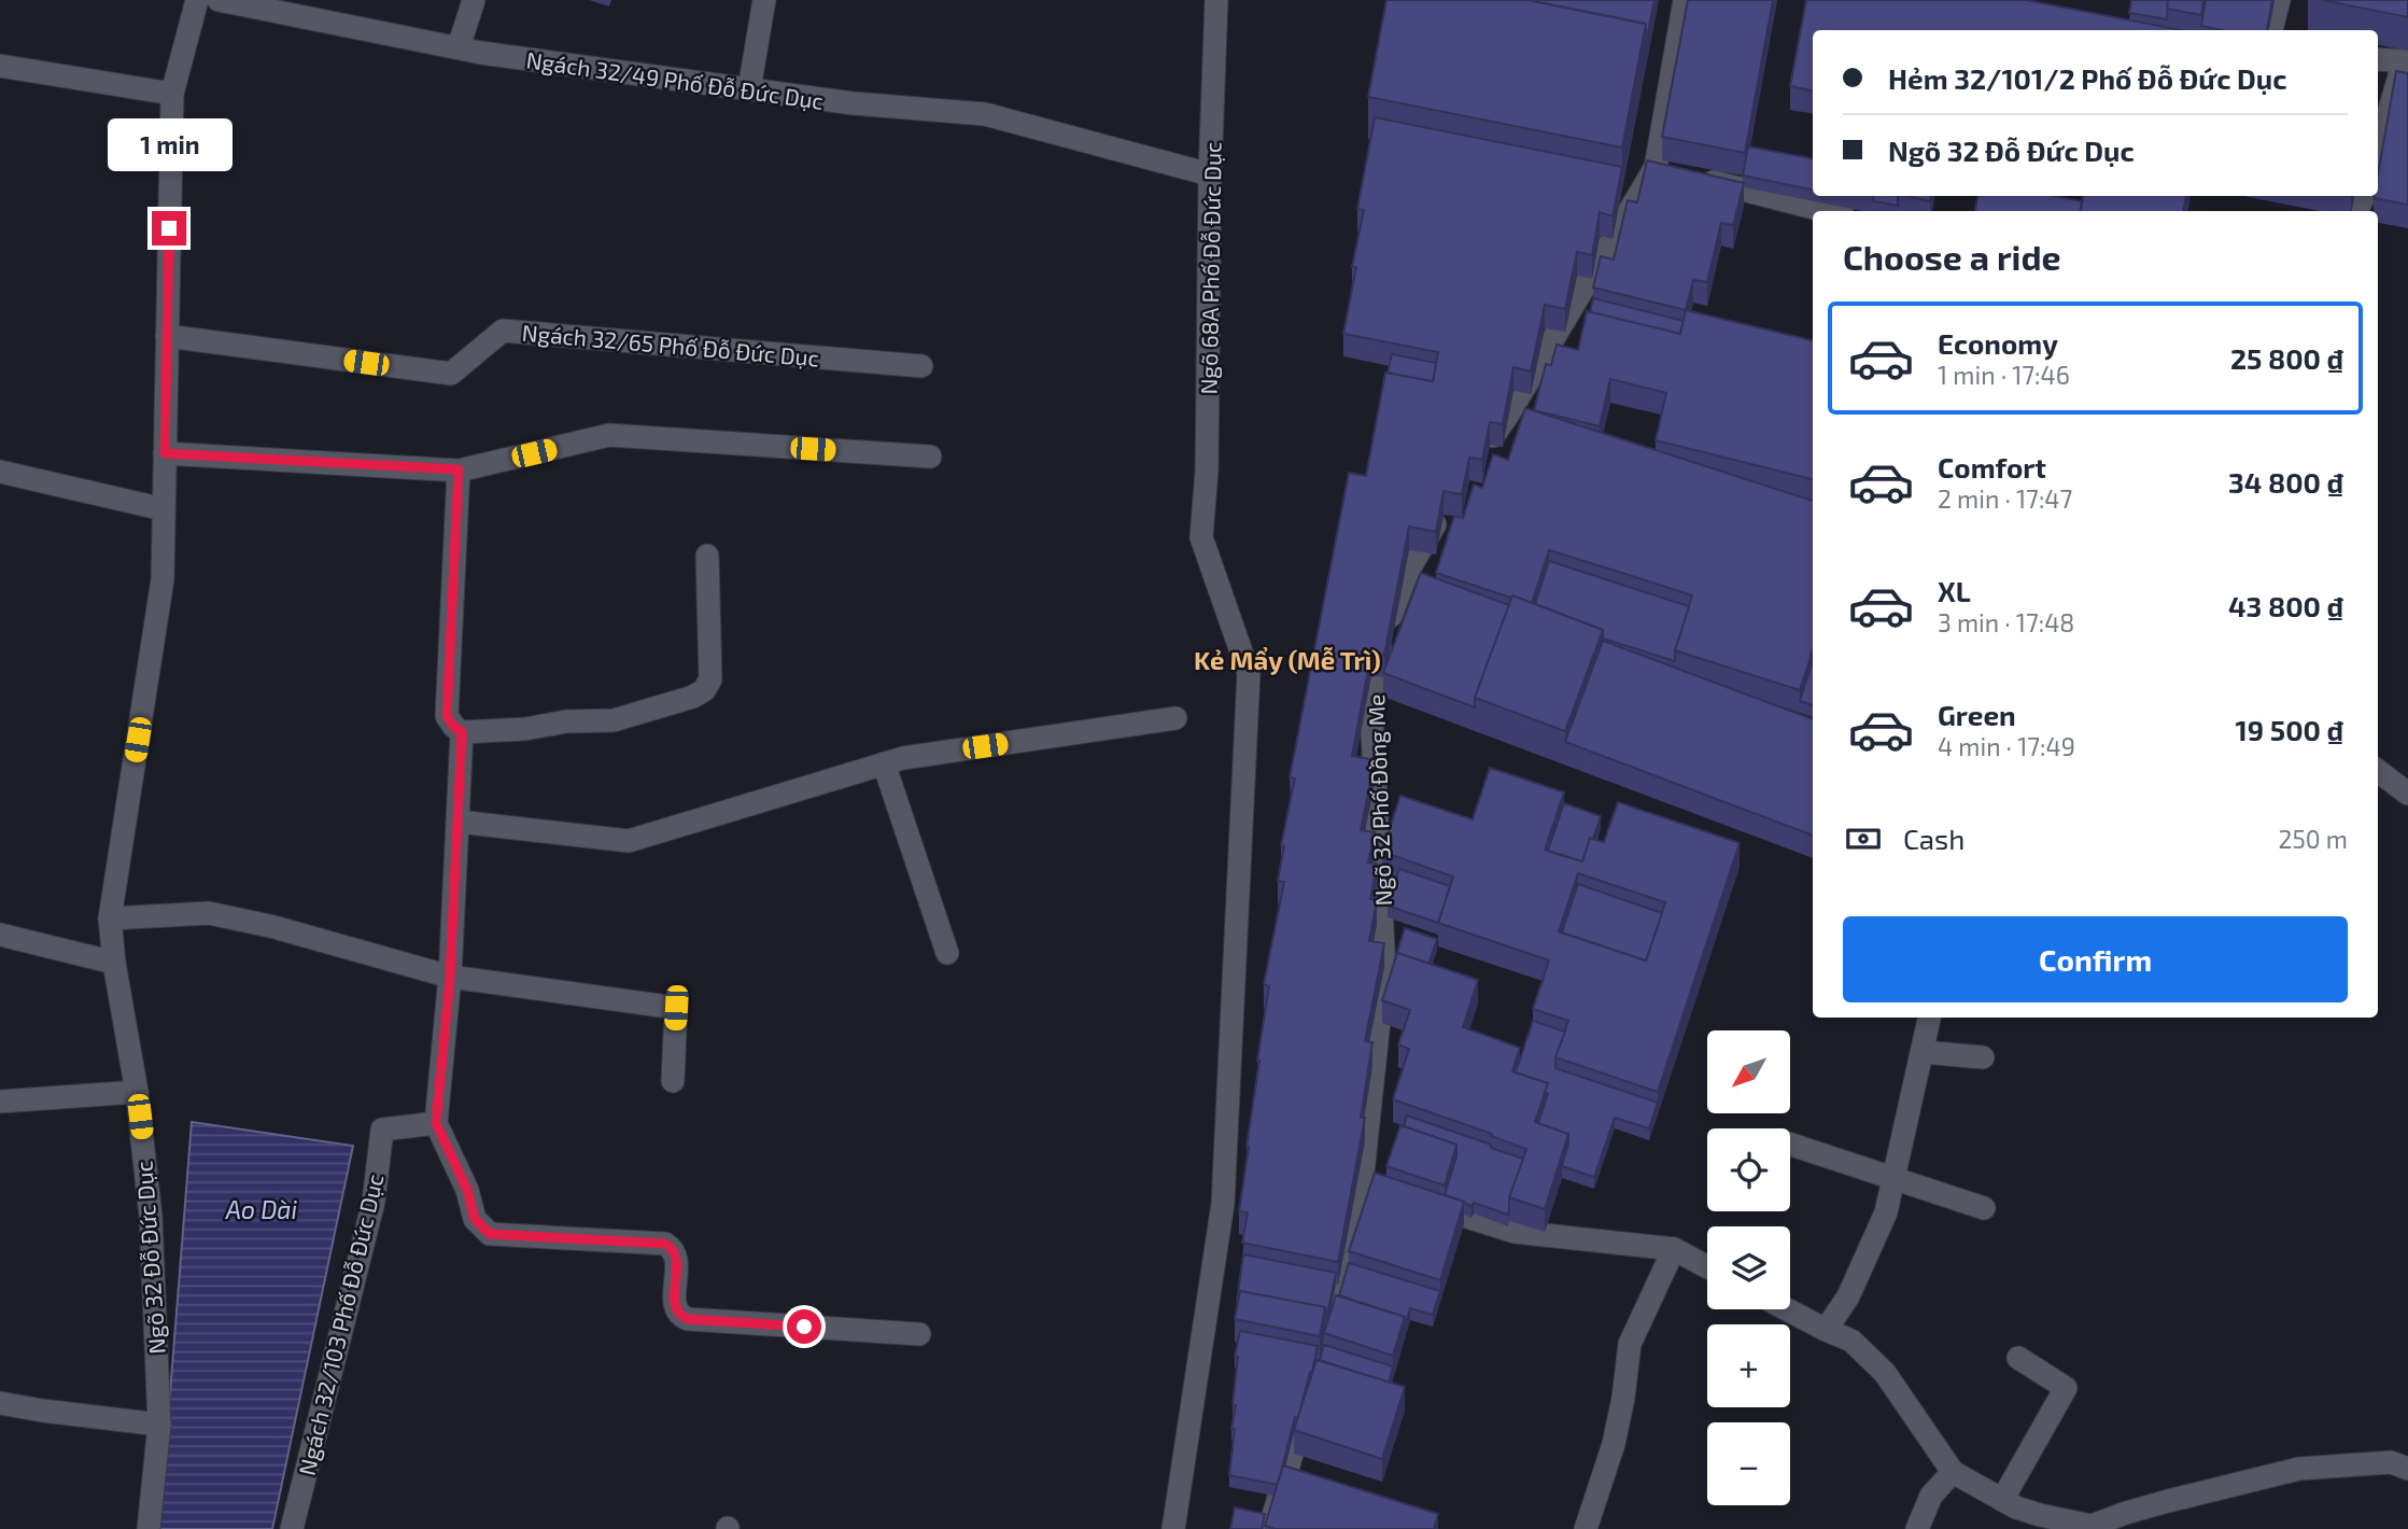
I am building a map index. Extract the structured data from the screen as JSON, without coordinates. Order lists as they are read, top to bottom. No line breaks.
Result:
{"streets":{"lane":["Ngách 32/49 Phố Đỗ Đức Dục","Ngõ 68A Phố Đỗ Đức Dục","Ngách 32/65 Phố Đỗ Đức Dục","Ngõ 32 Phố Đồng Me","Ngõ 32 Đỗ Đức Dục","Ngách 32/103 Phố Đỗ Đức Dục"]},"crossings":[["Ngách 32/49 Phố Đỗ Đức Dục","Ngõ 68A Phố Đỗ Đức Dục"],["Ngách 32/65 Phố Đỗ Đức Dục","Ngõ 32 Đỗ Đức Dục"]],"districts":["Kẻ Mẩy (Mễ Trì)"],"water":["Ao Dài"],"north":"bottom left","page":{"banner":["Hẻm 32/101/2 Phố Đỗ Đức Dục","Ngõ 32 Đỗ Đức Dục"],"bubble":"1 min","heading":"Choose a ride","list":[{"name":"Economy","note":"1 min · 17:46","value":"25 800 ₫"},{"name":"Comfort","note":"2 min · 17:47","value":"34 800 ₫"},{"name":"XL","note":"3 min · 17:48","value":"43 800 ₫"},{"name":"Green","note":"4 min · 17:49","value":"19 500 ₫"}],"pay":["Cash","250 m"],"buttons":"Confirm","map_buttons":["+","−"]}}
